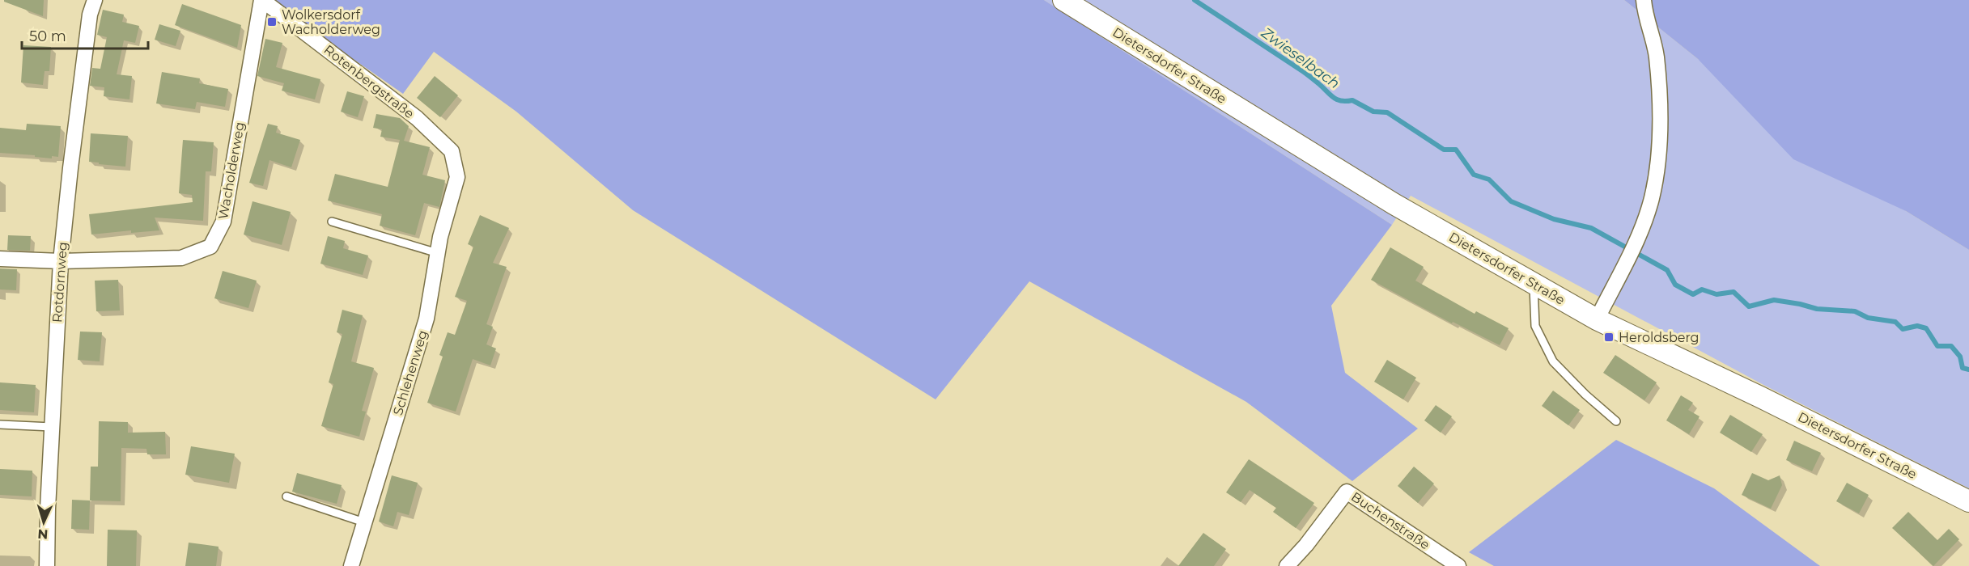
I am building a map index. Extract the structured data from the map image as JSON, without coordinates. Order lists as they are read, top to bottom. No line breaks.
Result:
{"streets":{"street":["Dietersdorfer Straße","Rotenbergstraße","Wacholderweg","Rotdornweg","Schlehenweg","Buchenstraße"]},"crossings":[["Rotenbergstraße","Wacholderweg"],["Rotenbergstraße","Schlehenweg"],["Wacholderweg","Rotdornweg"]],"water":["Zwieselbach"],"places":{"transit":["Wolkersdorf Wacholderweg","Heroldsberg"]},"scale_bar":"50 m","north":"bottom"}
